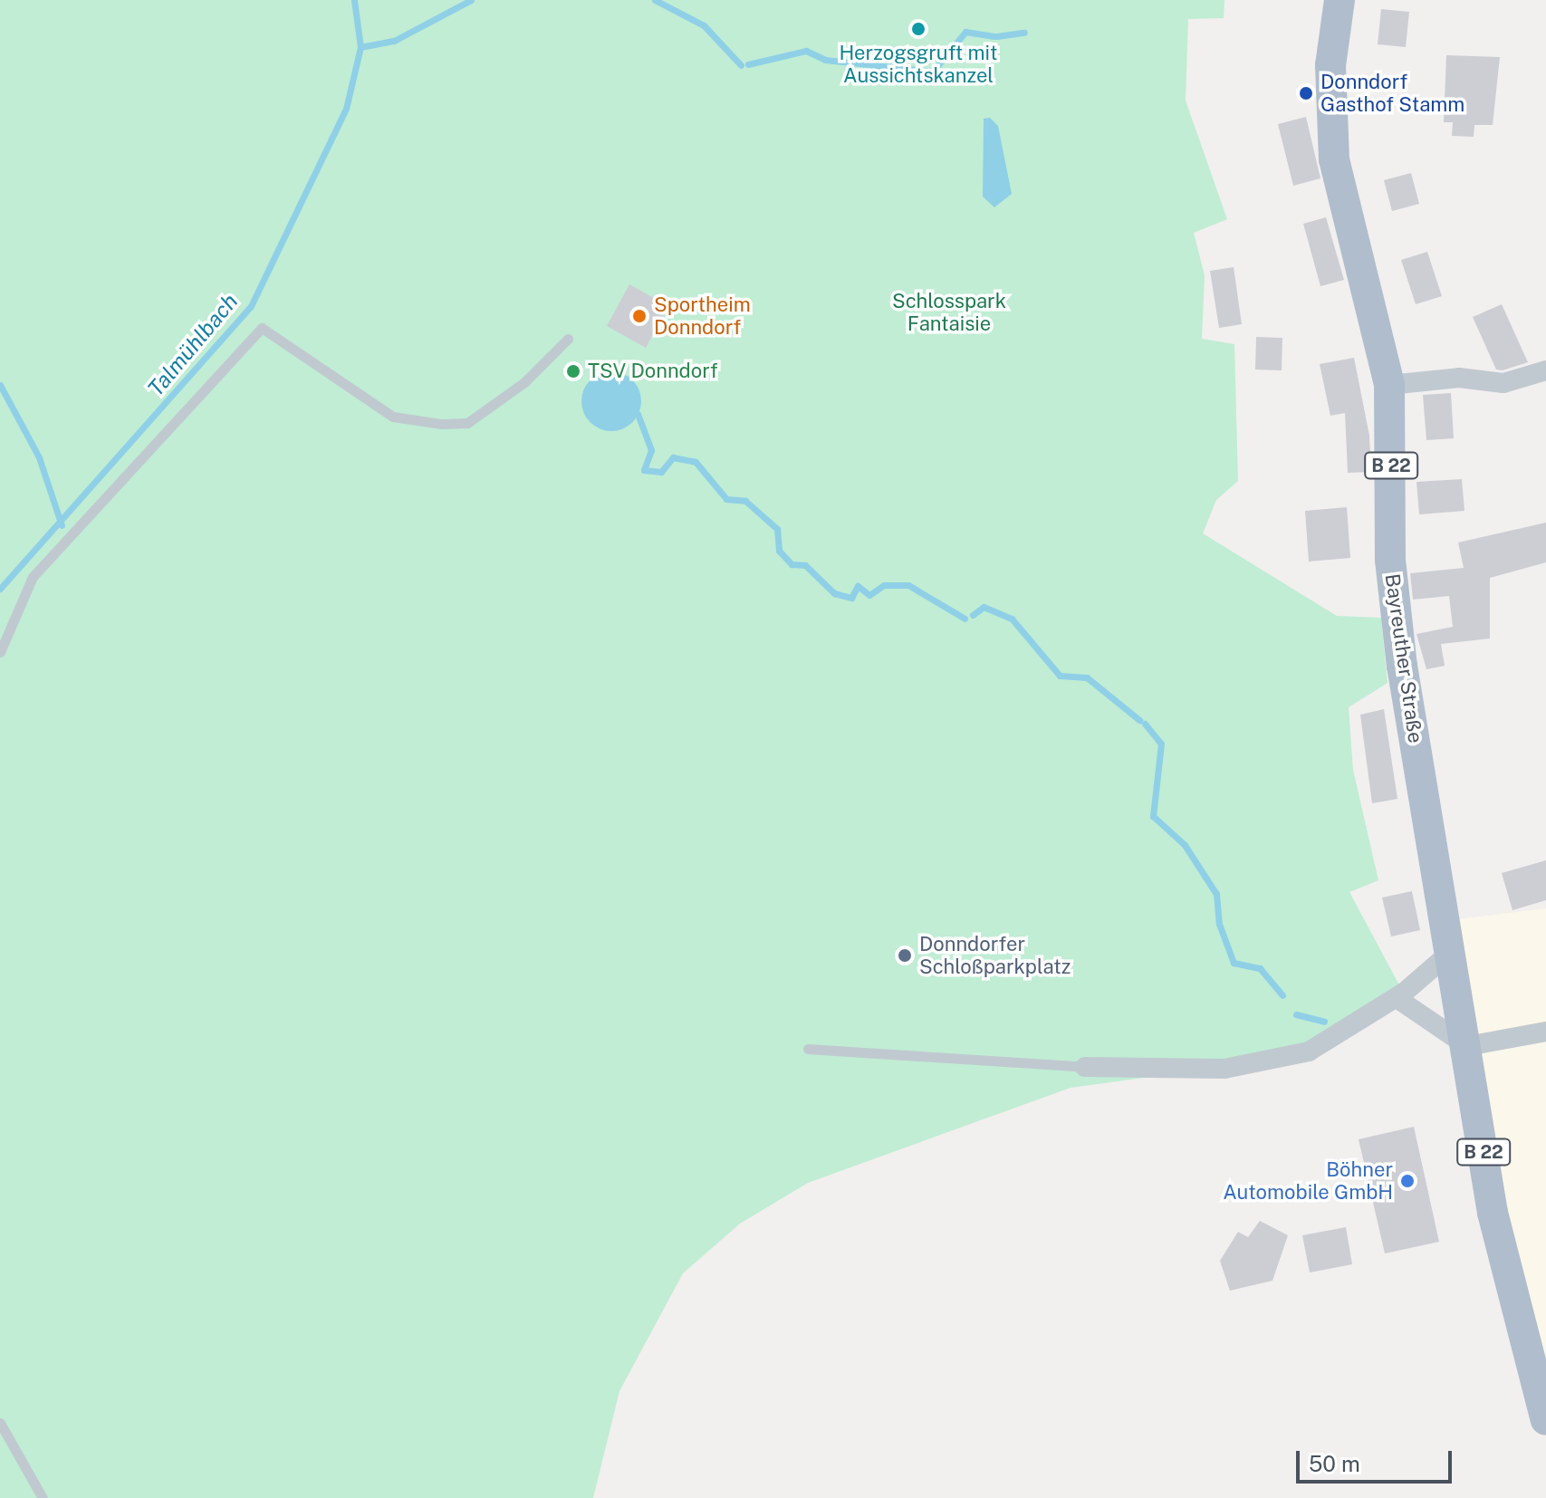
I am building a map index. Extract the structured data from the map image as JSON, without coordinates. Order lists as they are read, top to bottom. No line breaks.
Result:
{"streets":{"main road":["B 22","Bayreuther Straße"]},"water":["Talmühlbach"],"parks":["Schlosspark Fantaisie"],"places":["Herzogsgruft mit Aussichtskanzel","Donndorf Gasthof Stamm","Sportheim Donndorf","TSV Donndorf","Donndorfer Schloßparkplatz","Böhner Automobile GmbH"],"scale_bar":"50 m"}
